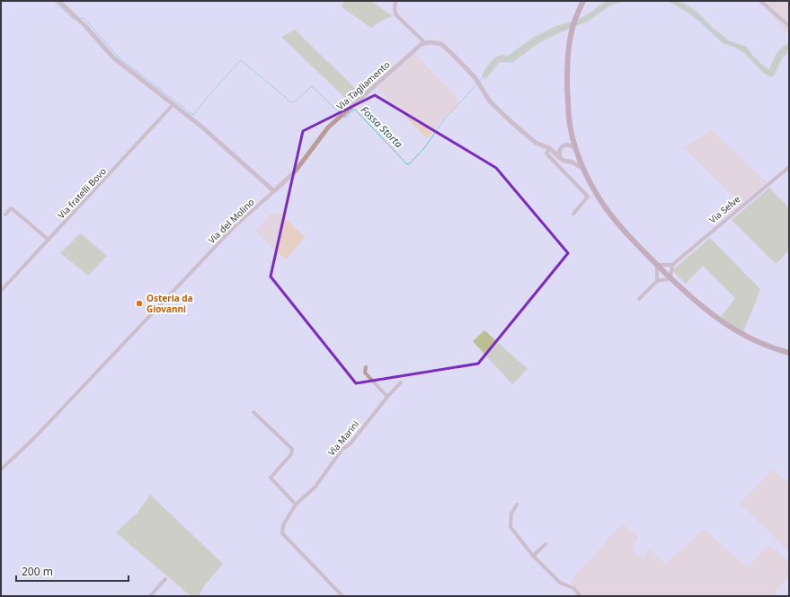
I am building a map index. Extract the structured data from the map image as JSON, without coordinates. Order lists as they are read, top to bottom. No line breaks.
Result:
{"streets":{"street":["Via Tagliamento","Via fratelli Bovo","Via Selve","Via del Molino","Via Marini"]},"crossings":[["Via Tagliamento","Via del Molino"]],"water":["Fossa Storta"],"places":["Osteria da Giovanni"],"scale_bar":"200 m"}
